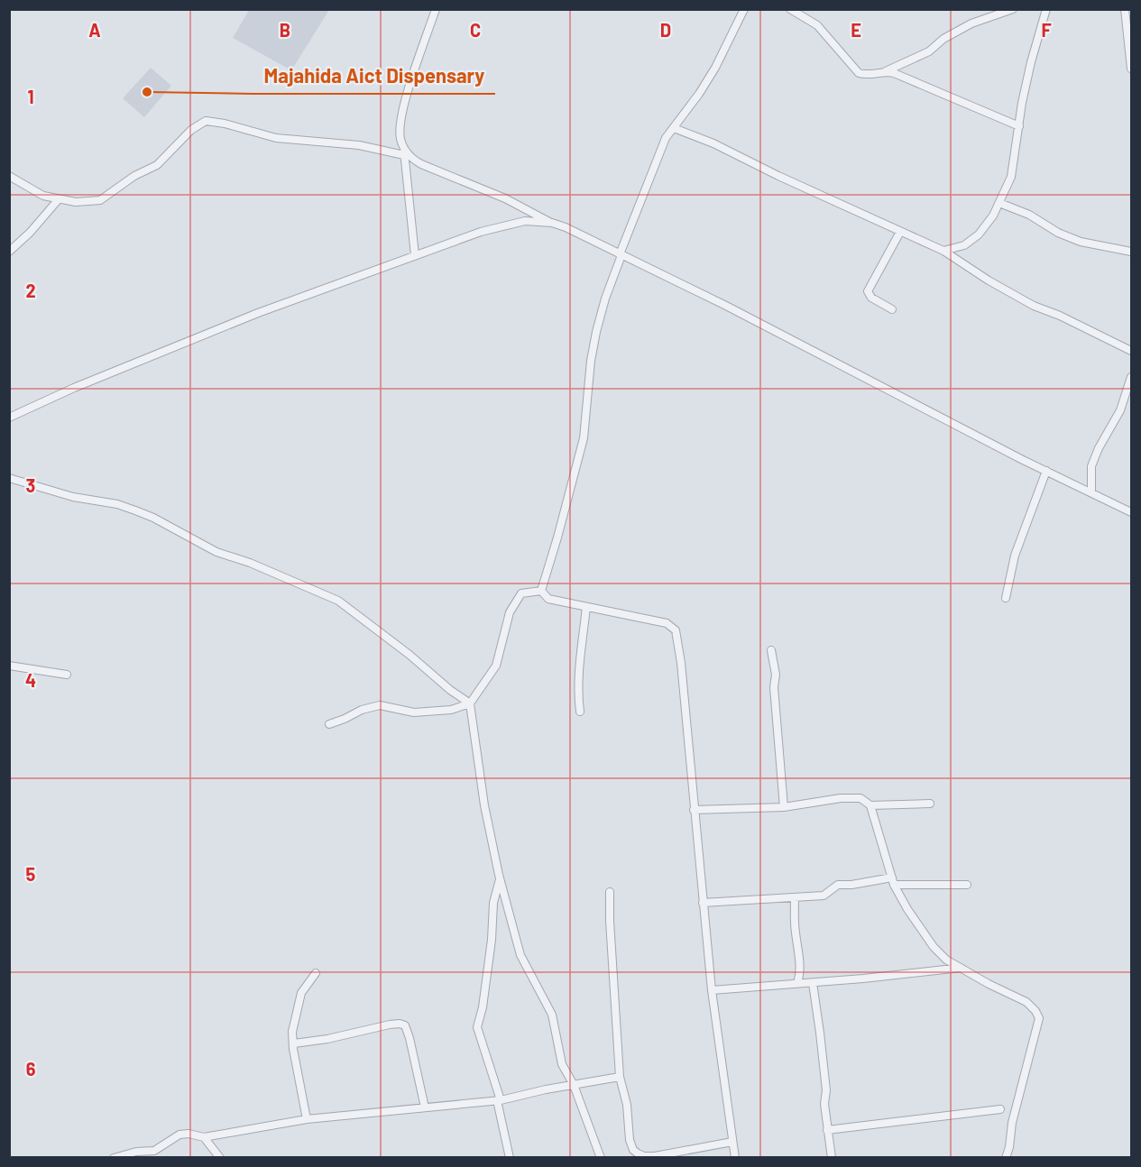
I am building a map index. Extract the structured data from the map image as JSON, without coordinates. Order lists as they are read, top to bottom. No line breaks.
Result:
{"places":["Majahida Aict Dispensary"],"grid":{"columns":["A","B","C","D","E","F"],"rows":["1","2","3","4","5","6"]}}
